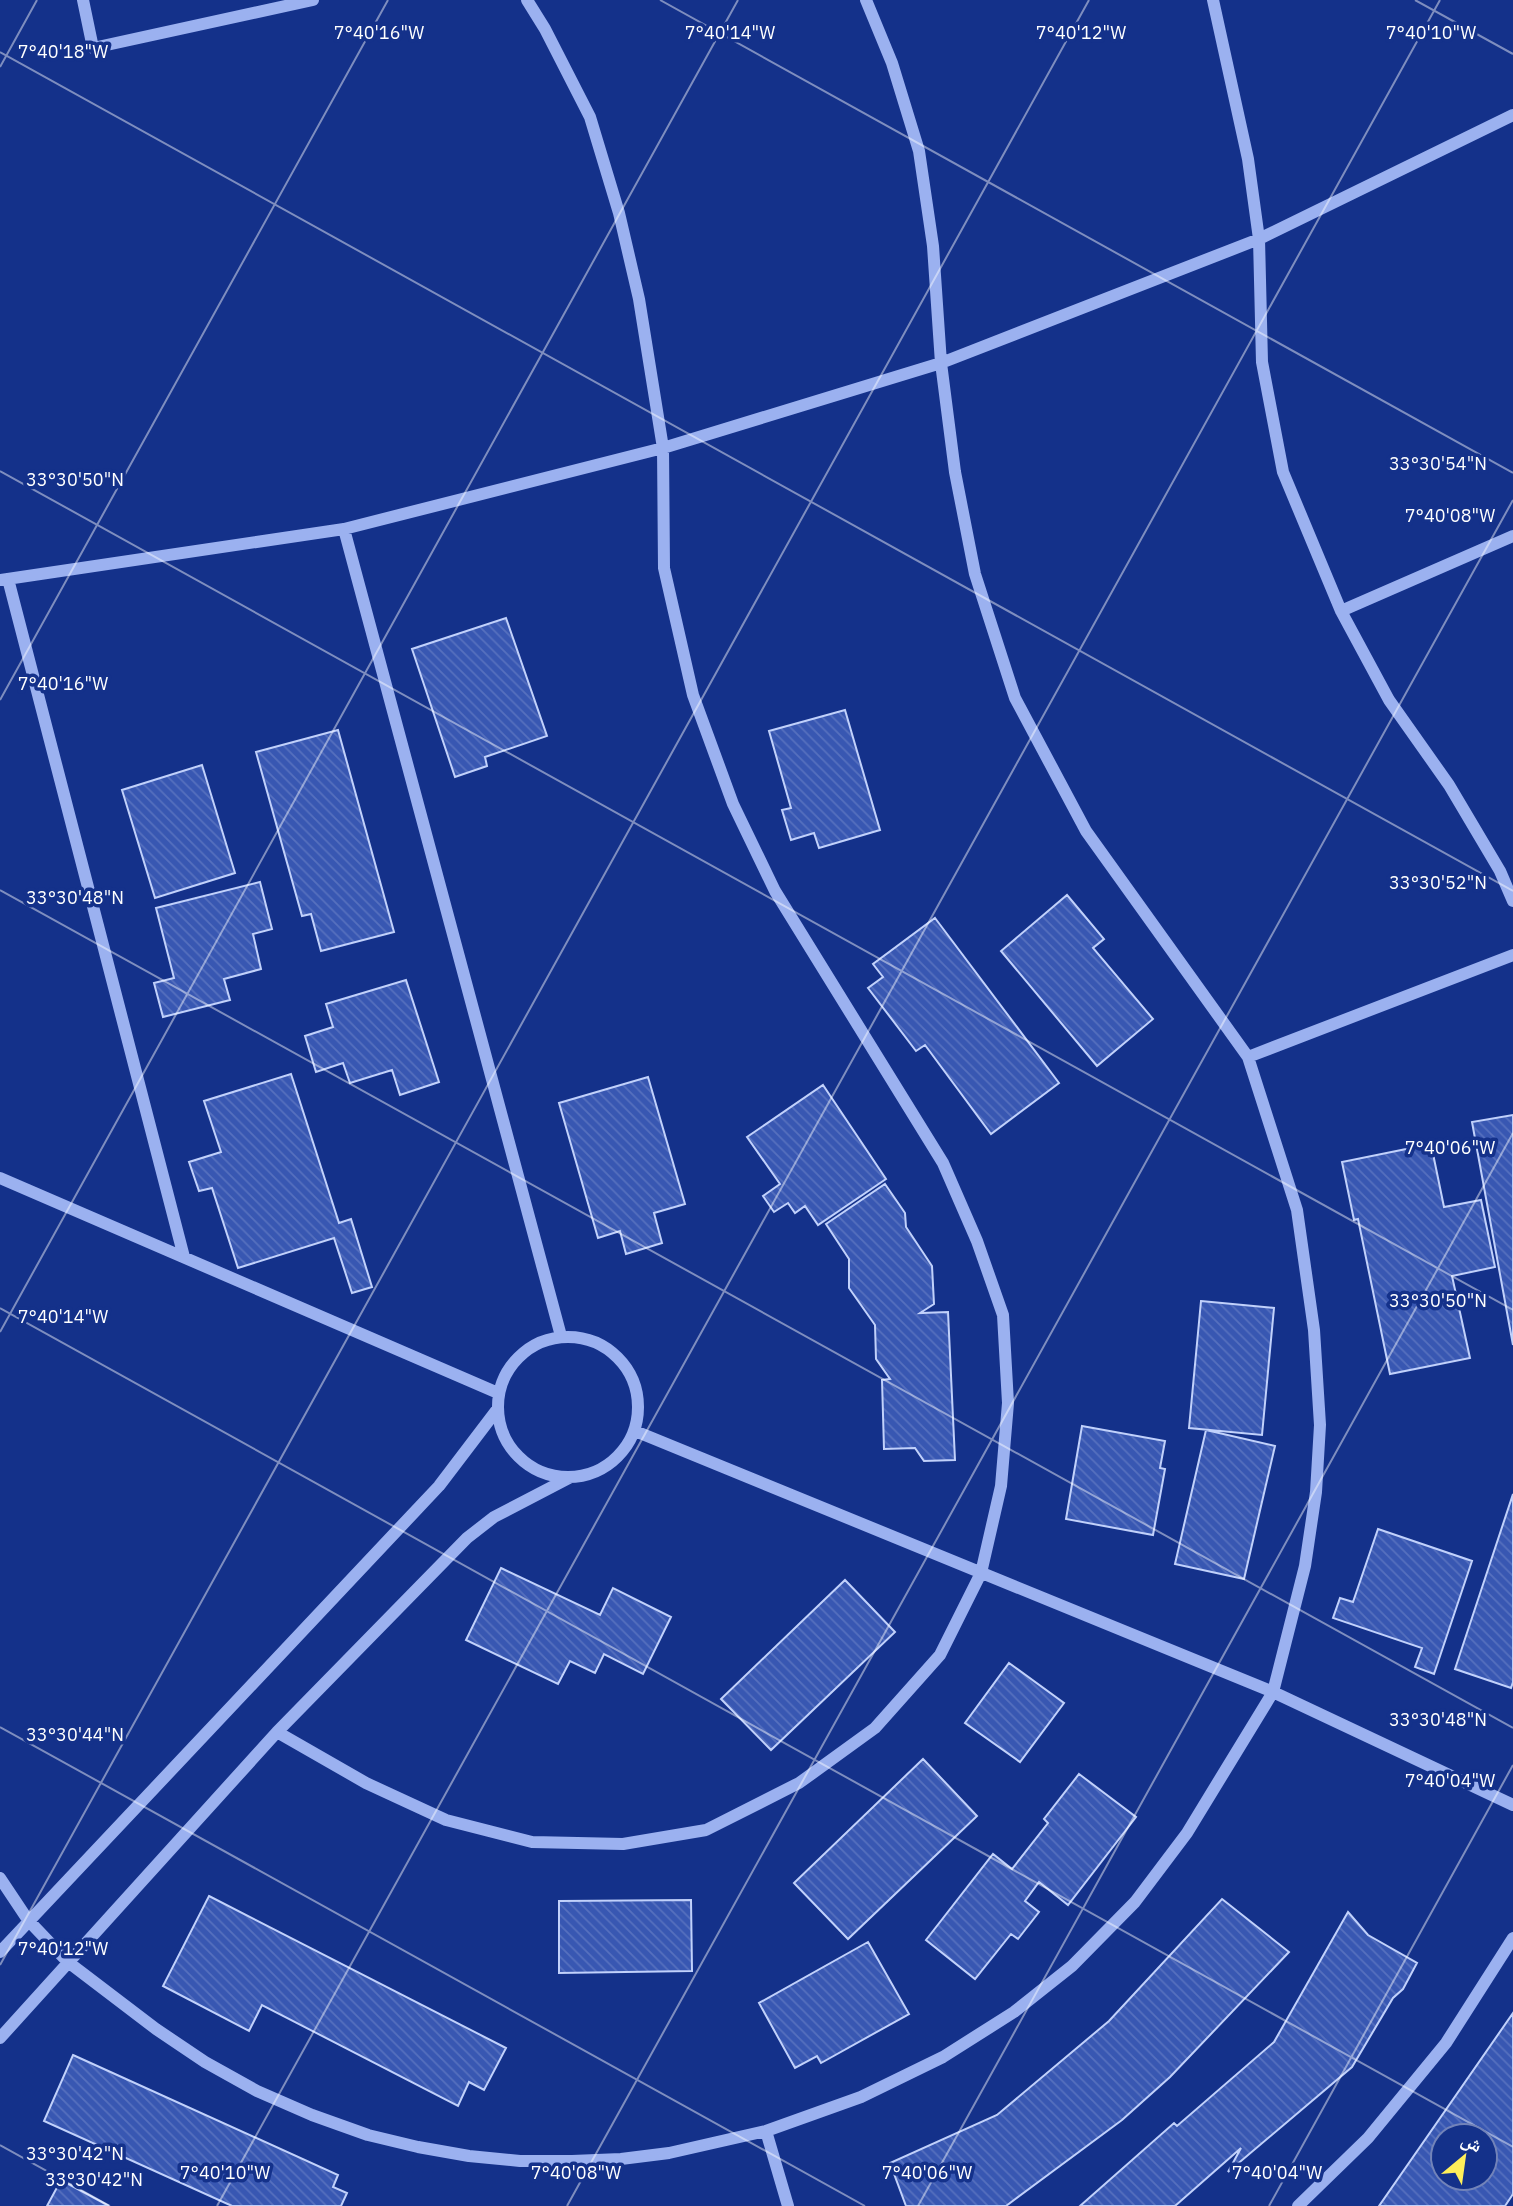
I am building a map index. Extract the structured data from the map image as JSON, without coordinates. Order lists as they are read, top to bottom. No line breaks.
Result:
{"north":"top right","coordinates":["7°40'16\"W","7°40'14\"W","7°40'12\"W","7°40'10\"W","7°40'18\"W","33°30'54\"N","33°30'50\"N","7°40'08\"W","33°30'52\"N","33°30'48\"N","7°40'06\"W","33°30'44\"N","7°40'04\"W","33°30'42\"N"]}
